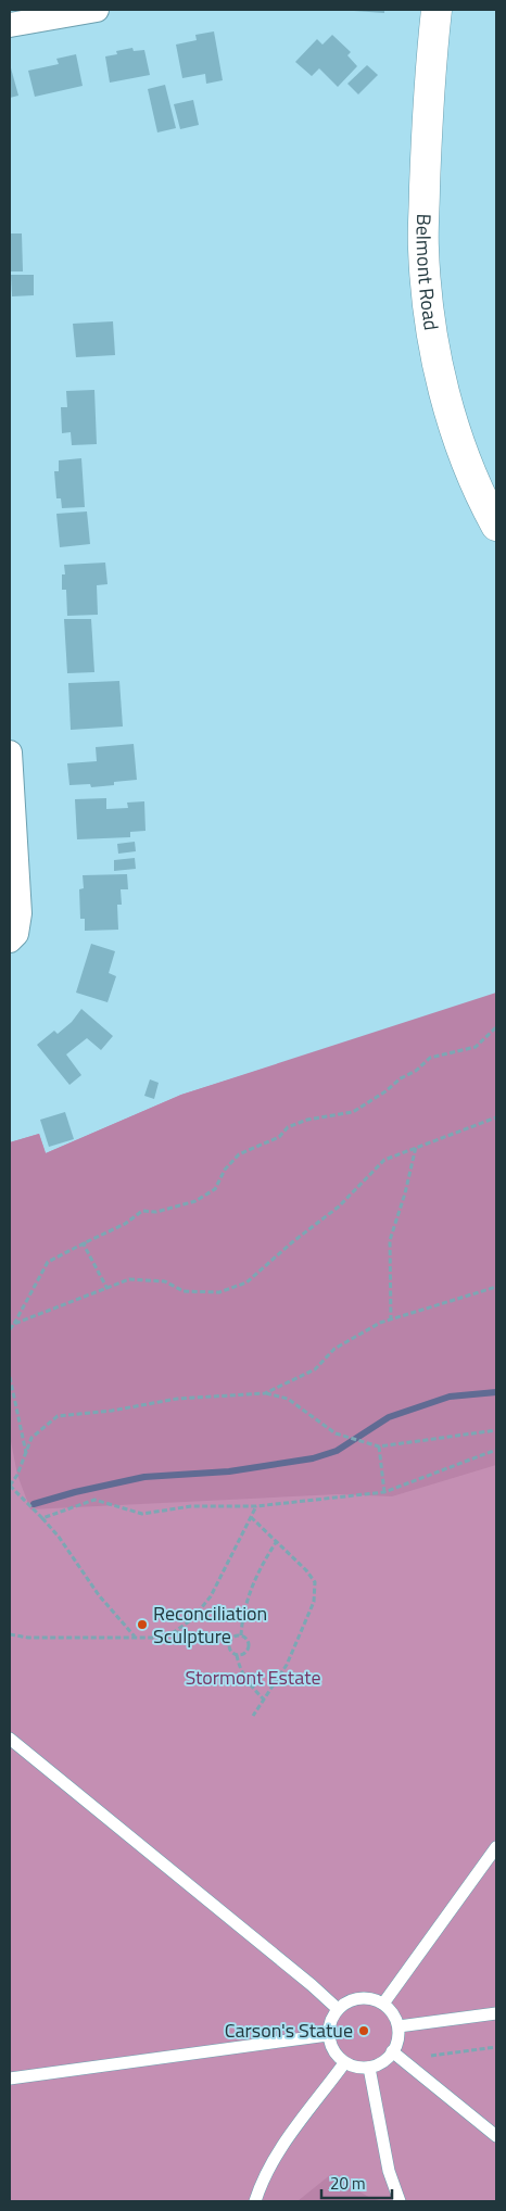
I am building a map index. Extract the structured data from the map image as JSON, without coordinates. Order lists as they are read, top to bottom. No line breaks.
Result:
{"streets":{"main road":["Belmont Road"]},"parks":["Stormont Estate"],"places":["Reconciliation Sculpture","Carson's Statue"],"scale_bar":"20 m"}
